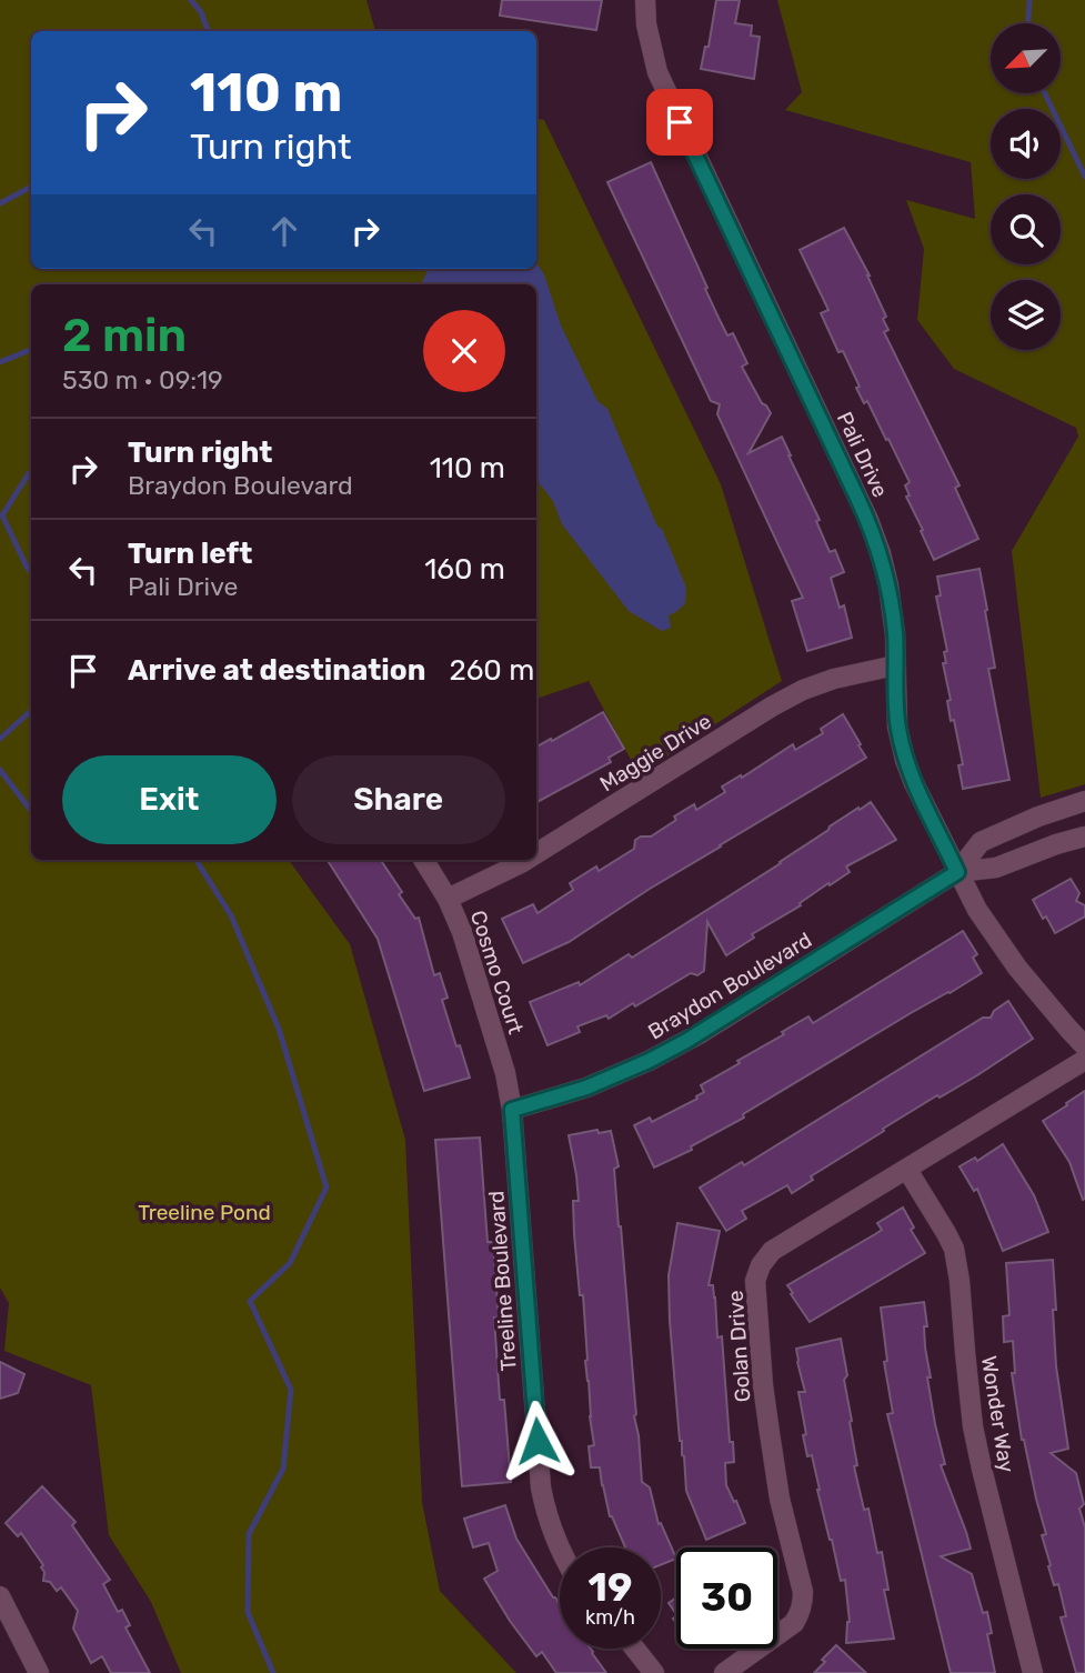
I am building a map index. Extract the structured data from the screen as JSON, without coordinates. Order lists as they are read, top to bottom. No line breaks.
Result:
{"streets":{"street":["Pali Drive","Maggie Drive","Cosmo Court","Braydon Boulevard","Treeline Boulevard","Golan Drive","Wonder Way"]},"crossings":[["Pali Drive","Maggie Drive"],["Pali Drive","Braydon Boulevard"],["Maggie Drive","Cosmo Court"],["Cosmo Court","Braydon Boulevard"],["Cosmo Court","Treeline Boulevard"],["Braydon Boulevard","Treeline Boulevard"],["Golan Drive","Wonder Way"]],"parks":["Treeline Pond"],"north":"bottom left","page":{"turn":["110 m","Turn right"],"heading":["2 min","530 m · 09:19"],"list":[{"name":"Turn right","note":"Braydon Boulevard","value":"110 m"},{"name":"Turn left","note":"Pali Drive","value":"160 m"},{"name":"Arrive at destination","value":"260 m"}],"buttons":["Exit","Share"],"speed":"19 km/h","limit":"30"}}
